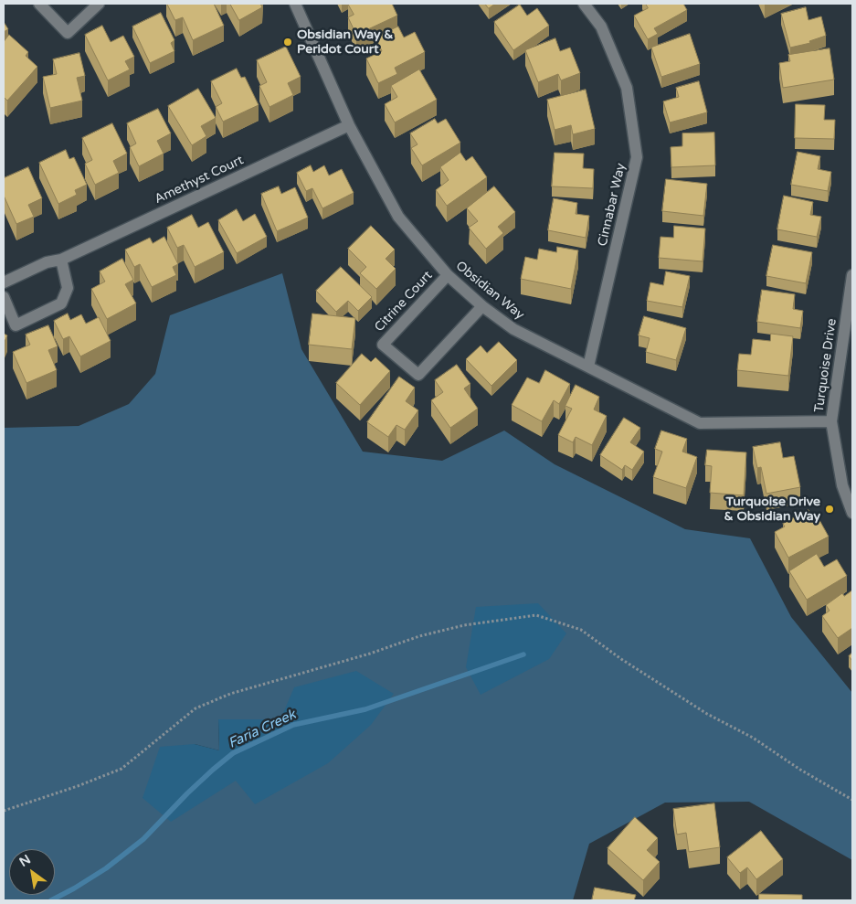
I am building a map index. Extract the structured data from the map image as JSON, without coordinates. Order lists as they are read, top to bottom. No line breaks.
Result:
{"streets":{"street":["Amethyst Court","Cinnabar Way","Obsidian Way","Citrine Court","Turquoise Drive"]},"crossings":[["Amethyst Court","Obsidian Way"],["Cinnabar Way","Obsidian Way"],["Obsidian Way","Citrine Court"],["Obsidian Way","Turquoise Drive"]],"water":["Faria Creek"],"places":["Obsidian Way & Peridot Court","Turquoise Drive & Obsidian Way"],"north":"top left"}
